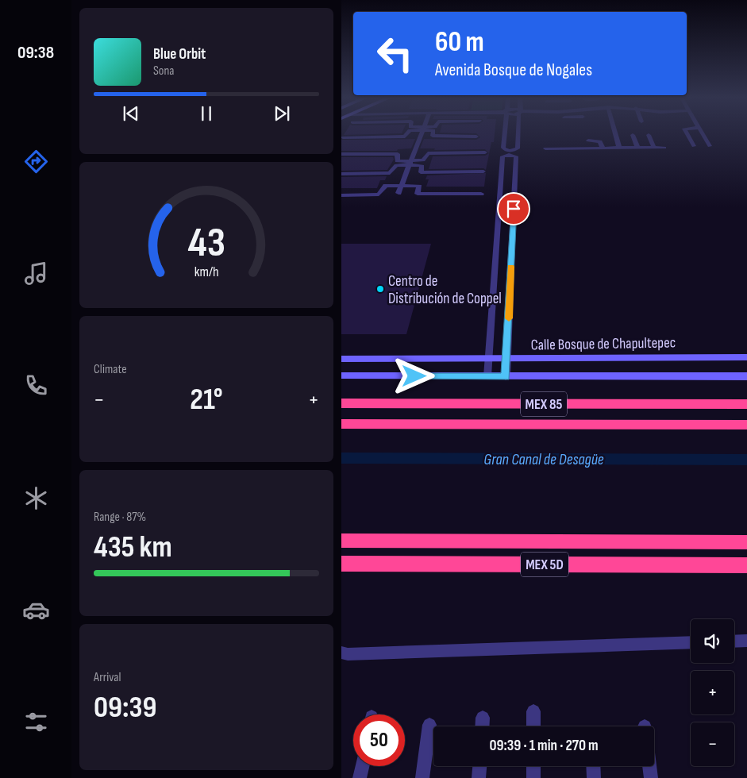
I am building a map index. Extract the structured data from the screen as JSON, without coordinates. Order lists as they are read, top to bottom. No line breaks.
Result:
{"streets":{"highway":["MEX 85","MEX 5D"],"main road":["Calle Bosque de Chapultepec"]},"water":["Gran Canal de Desagüe"],"places":["Centro de Distribución de Coppel"],"page":{"tabs":"09:38","turn":["60 m","Avenida Bosque de Nogales"],"song":["Blue Orbit","Sona"],"tile":["Climate",["Range · 87%","435 km"],["Arrival","09:39"]],"heat":["−","21°","+"],"map_buttons":["+","−"],"limit":"50","trip":"09:39 · 1 min · 270 m","gauge":["43","km/h"]}}
